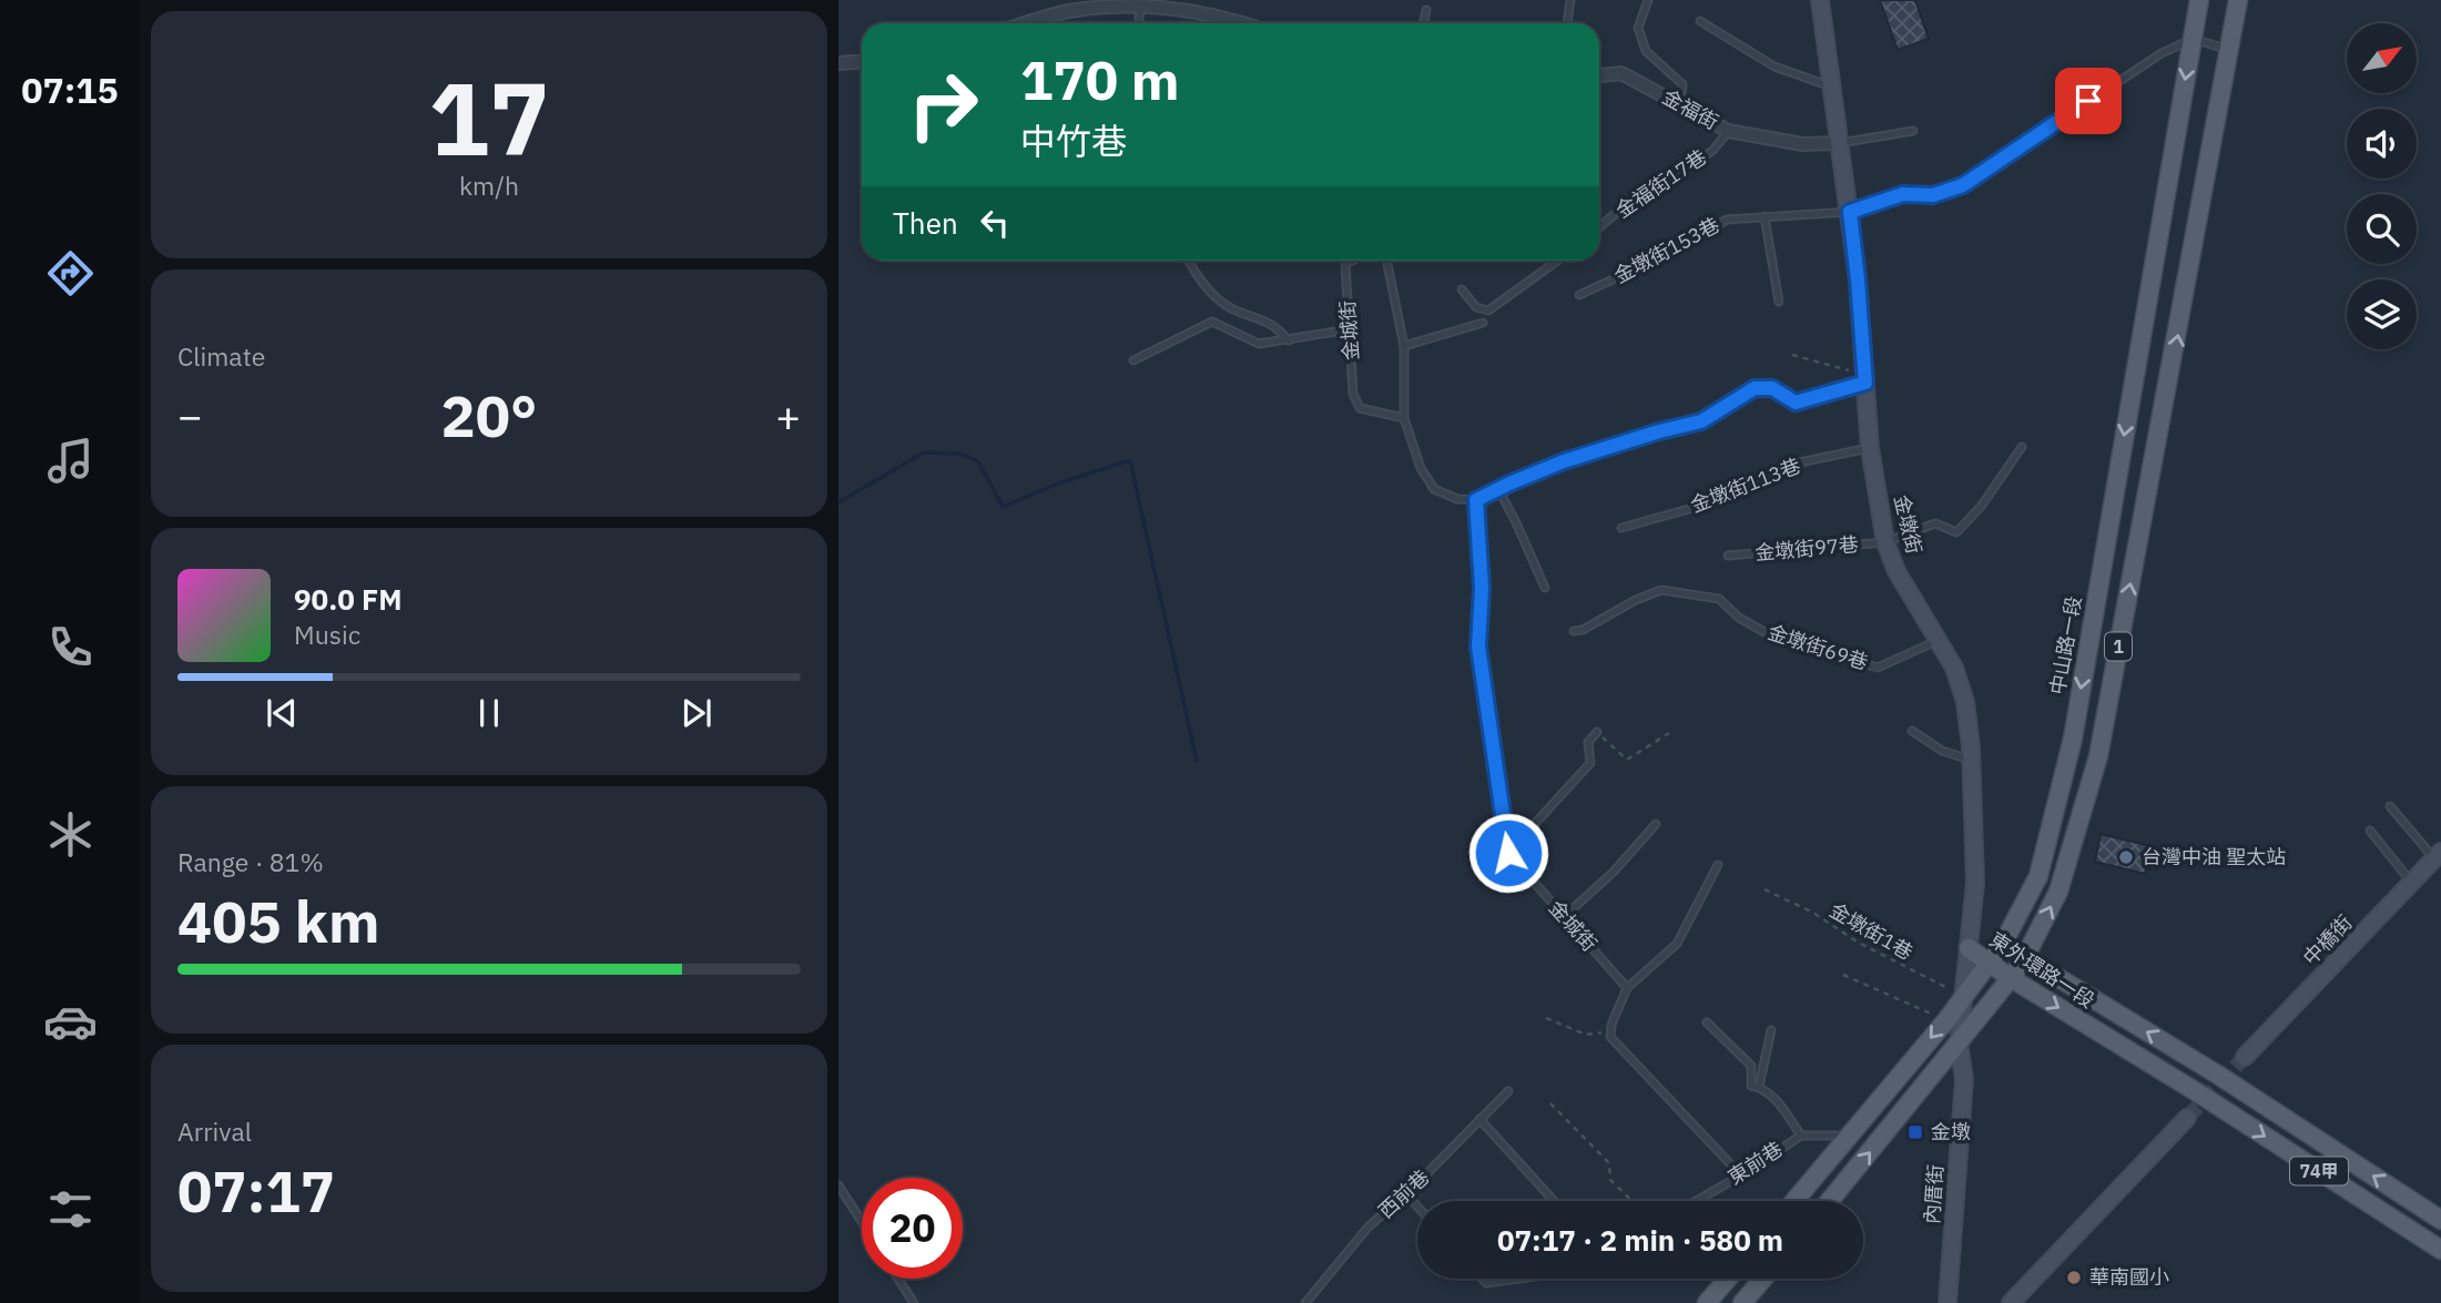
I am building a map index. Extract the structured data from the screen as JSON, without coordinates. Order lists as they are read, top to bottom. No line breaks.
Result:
{"streets":{"main road":["中山路一段","1","東外環路一段","74甲"],"street":["金福街","金墩街","中橋街","內厝街"],"lane":["金福街17巷","金墩街153巷","金城街","金墩街113巷","金墩街97巷","金墩街69巷","東前巷","西前巷"],"path":["金墩街1巷"]},"crossings":[["金福街","金福街17巷"],["金福街","金墩街"],["金墩街153巷","金墩街"],["金墩街153巷","中山路一段"],["金墩街113巷","金墩街"],["金墩街","金墩街97巷"],["金墩街","中山路一段"],["金墩街","1"],["金墩街","金墩街69巷"],["金墩街","金墩街1巷"],["金墩街","東外環路一段"],["金墩街","內厝街"],["中山路一段","金墩街1巷"],["中山路一段","東外環路一段"],["中山路一段","東前巷"],["1","東外環路一段"],["1","內厝街"]],"places":{"other":["台灣中油 聖太站","華南國小"],"transit":["金墩"]},"north":"top right","page":{"tabs":"07:15","tile":[["17","km/h"],"Climate",["Range · 81%","405 km"],["Arrival","07:17"]],"turn":["170 m","中竹巷"],"then":"Then","heat":["−","20°","+"],"song":["90.0 FM","Music"],"limit":"20","trip":"07:17 · 2 min · 580 m"}}
